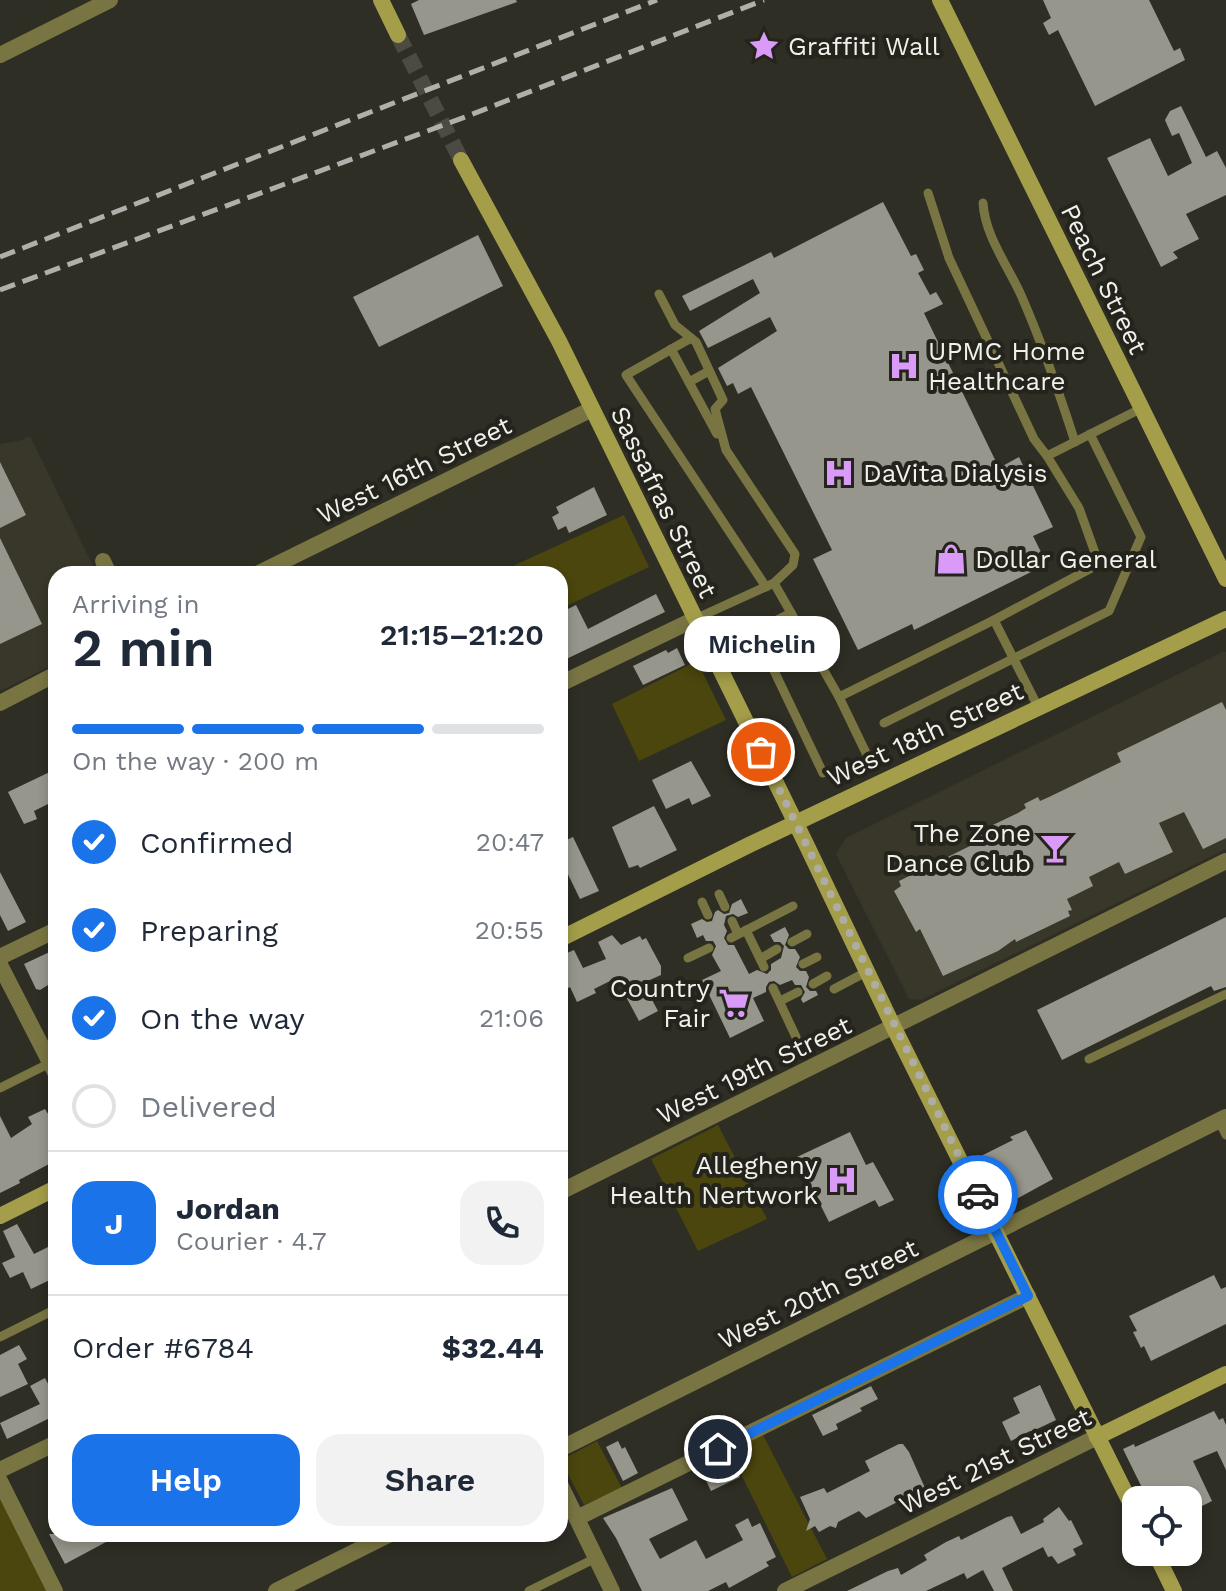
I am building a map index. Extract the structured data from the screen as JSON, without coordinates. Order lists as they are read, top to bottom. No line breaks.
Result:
{"streets":{"street":["Peach Street","West 16th Street","Sassafras Street","West 18th Street","West 19th Street","West 20th Street","West 21st Street"]},"crossings":[["West 16th Street","Sassafras Street"],["Sassafras Street","West 18th Street"],["Sassafras Street","West 19th Street"],["Sassafras Street","West 20th Street"],["Sassafras Street","West 21st Street"]],"places":{"place":["Graffiti Wall"],"hospital":["UPMC Home Healthcare","DaVita Dialysis","Allegheny Health Nertwork"],"shop":["Dollar General"],"other":["Michelin"],"bar":["The Zone Dance Club"],"supermarket":["Country Fair"]},"page":{"heading":["2 min","Arriving in","21:15–21:20"],"panel":["Jordan","Courier · 4.7","Order #6784","$32.44"],"bubble":"Michelin","bar":"On the way · 200 m","list":[["Confirmed","20:47"],["Preparing","20:55"],["On the way","21:06"],"Delivered"],"round":"J","buttons":["Help","Share"]}}
